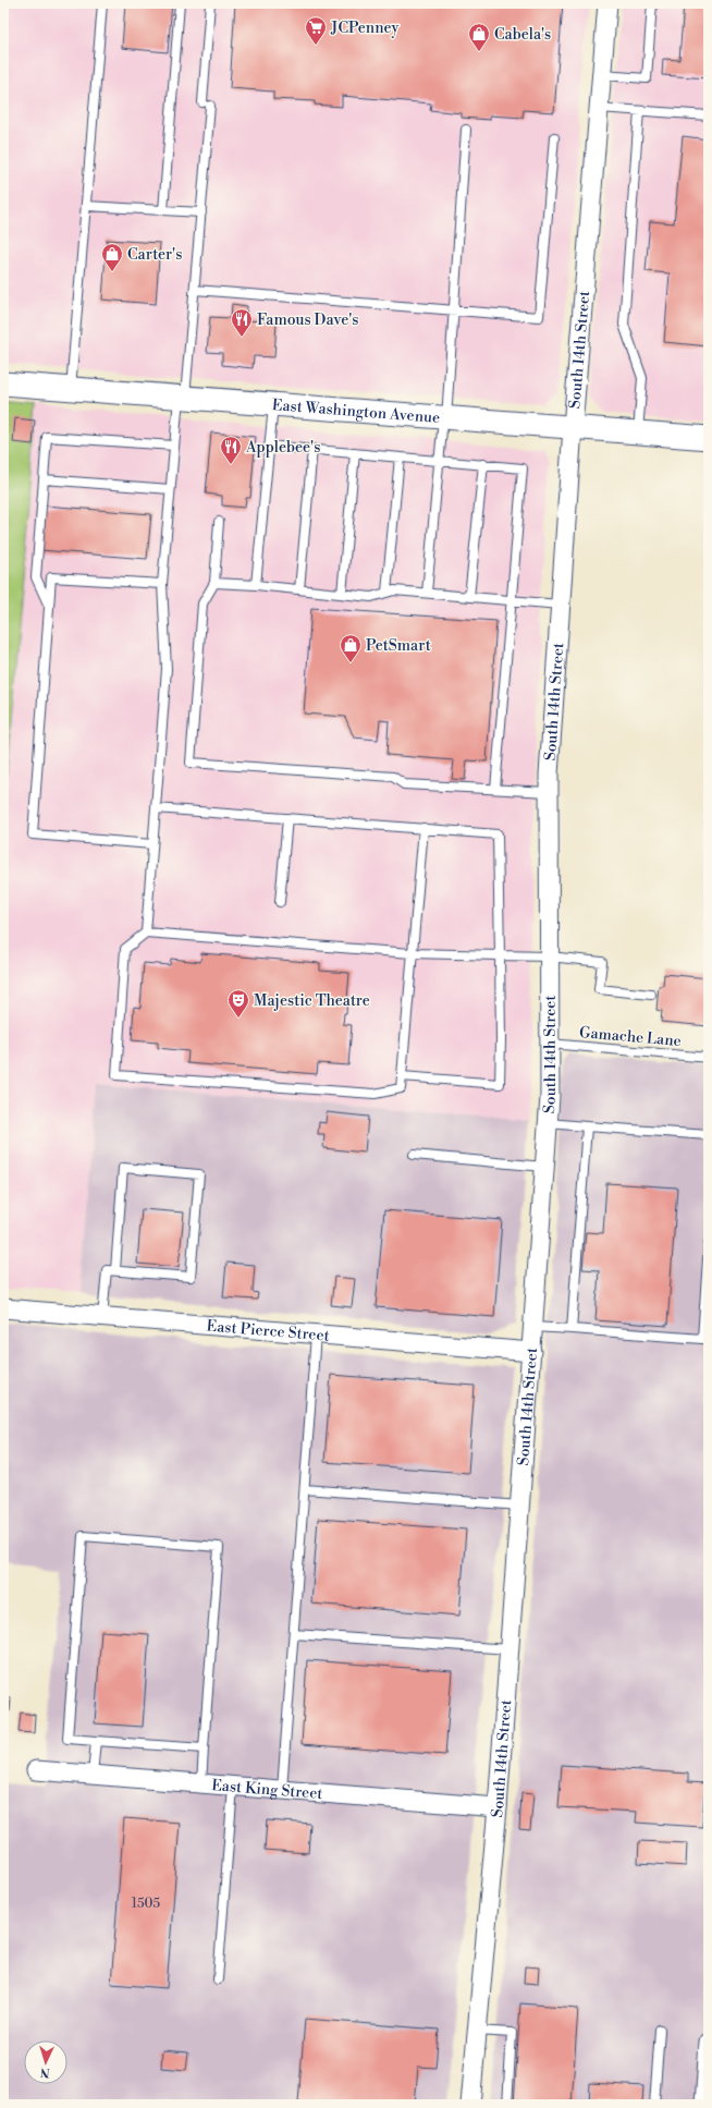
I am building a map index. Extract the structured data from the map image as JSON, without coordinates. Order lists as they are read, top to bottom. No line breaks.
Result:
{"streets":{"street":["South 14th Street","East Washington Avenue","East Pierce Street","East King Street"],"lane":["Gamache Lane"]},"crossings":[["South 14th Street","East Washington Avenue"],["South 14th Street","Gamache Lane"],["South 14th Street","East Pierce Street"],["South 14th Street","East King Street"]],"places":{"supermarket":["JCPenney"],"shop":["Cabela's","Carter's","PetSmart"],"restaurant":["Famous Dave's","Applebee's"],"theatre":["Majestic Theatre"]},"house_numbers":["1505"],"north":"bottom"}
